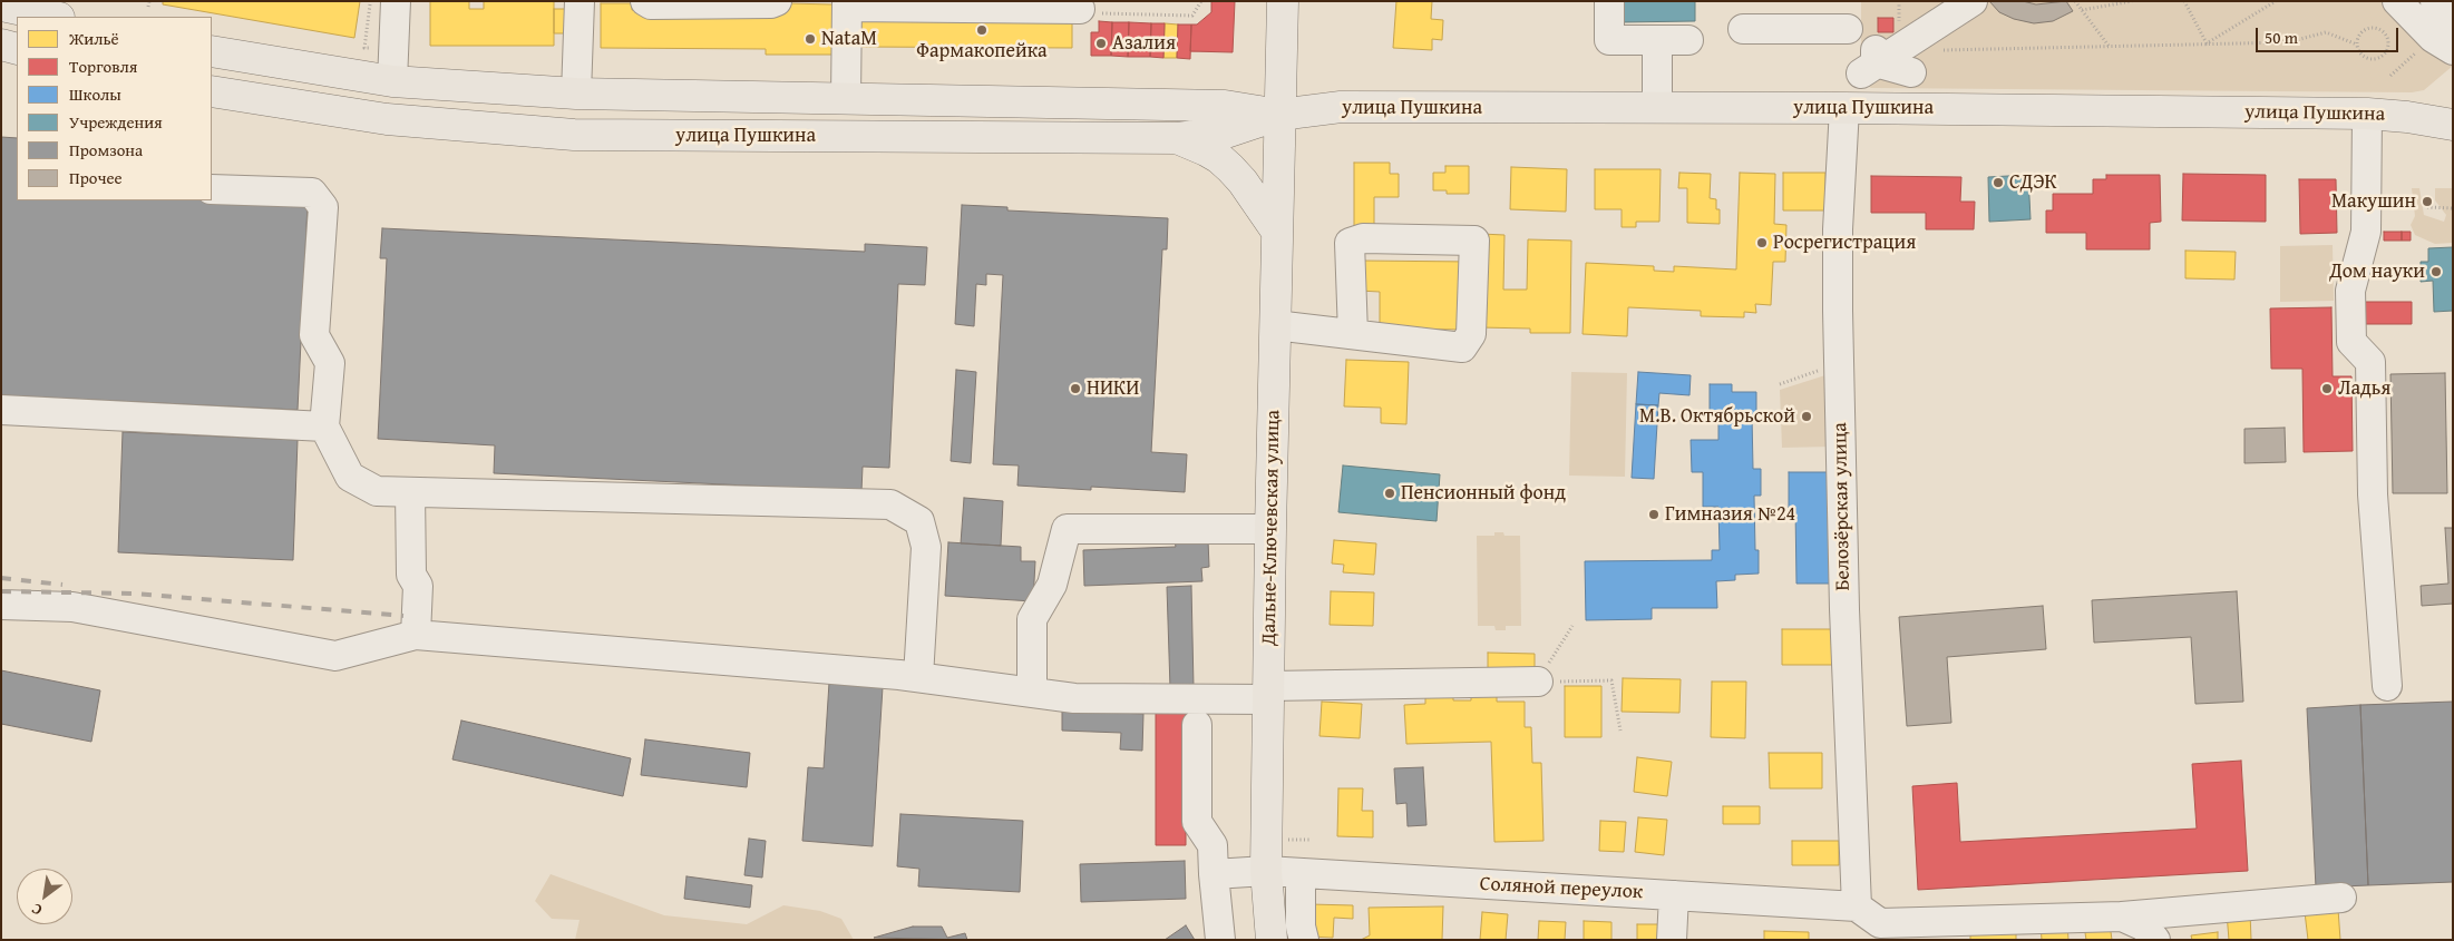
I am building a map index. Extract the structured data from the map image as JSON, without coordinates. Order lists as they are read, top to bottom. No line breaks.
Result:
{"streets":{"main road":["улица Пушкина","Дальне-Ключевская улица"],"street":["Белозёрская улица","Соляной переулок"]},"crossings":[["улица Пушкина","Белозёрская улица"],["улица Пушкина","Дальне-Ключевская улица"],["Белозёрская улица","Соляной переулок"],["Дальне-Ключевская улица","Соляной переулок"]],"places":["Фармакопейка","NataM","Азалия","СДЭК","Макушин","Росрегистрация","Дом науки","НИКИ","Ладья","М.В. Октябрьской","Пенсионный фонд","Гимназия №24"],"legend":["Жильё","Торговля","Школы","Учреждения","Промзона","Прочее"],"scale_bar":"50 m","north":"bottom left"}
